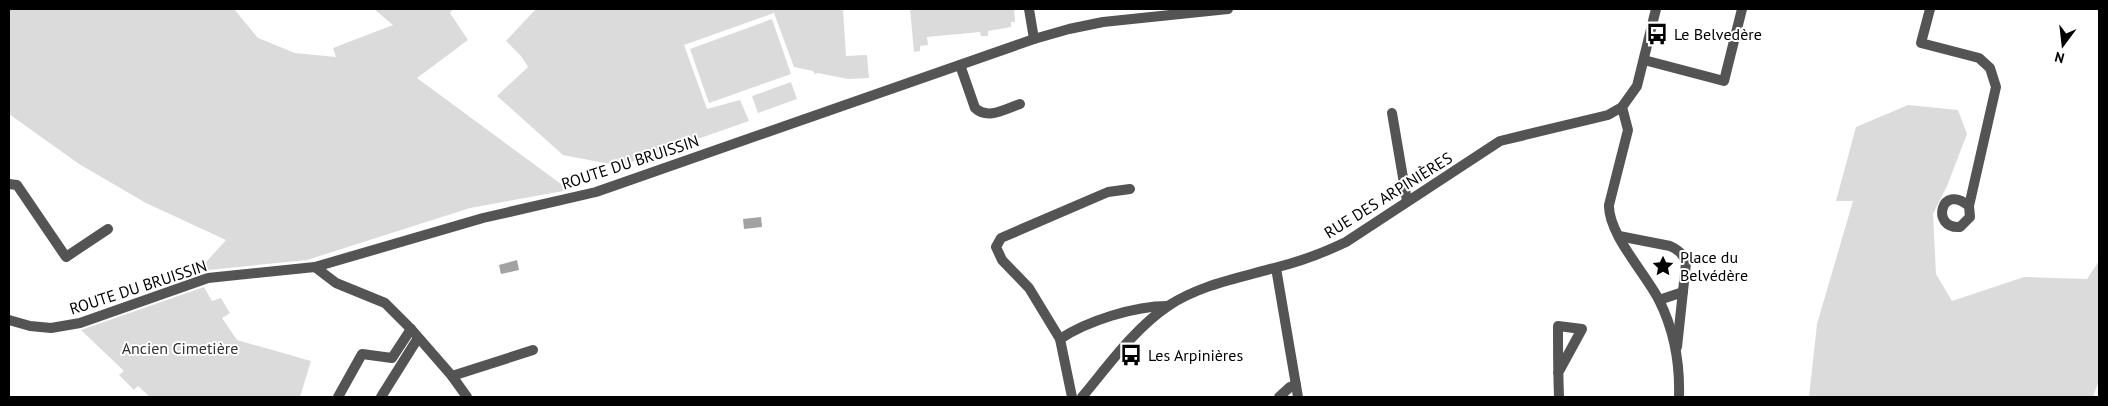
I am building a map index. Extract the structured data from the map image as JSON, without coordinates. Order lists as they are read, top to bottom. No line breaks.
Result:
{"streets":{"street":["ROUTE DU BRUISSIN","RUE DES ARPINIÈRES"]},"parks":["Ancien Cimetière"],"places":{"bus stop":["Le Belvedère","Les Arpinières"],"place":["Place du Belvédère"]},"north":"bottom"}
